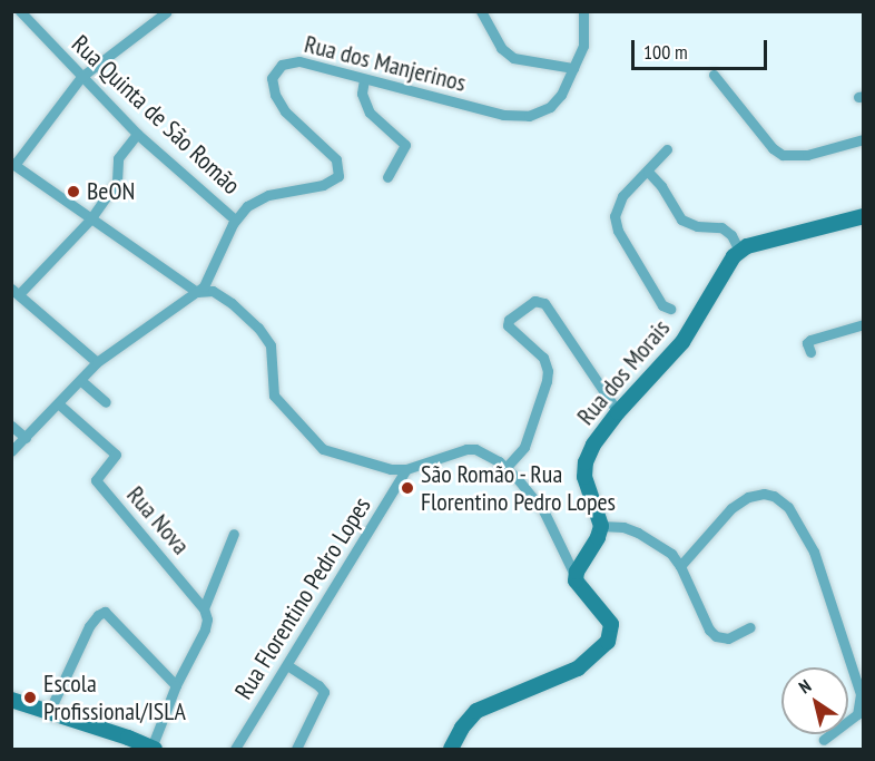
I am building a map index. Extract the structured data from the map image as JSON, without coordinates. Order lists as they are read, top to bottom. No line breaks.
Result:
{"streets":{"street":["Rua dos Manjerinos","Rua Quinta de São Romão","Rua dos Morais","Rua Nova","Rua Florentino Pedro Lopes"]},"crossings":[["Rua dos Manjerinos","Rua Quinta de São Romão"]],"places":["BeON","São Romão - Rua Florentino Pedro Lopes","Escola Profissional/ISLA"],"scale_bar":"100 m","north":"top left"}
